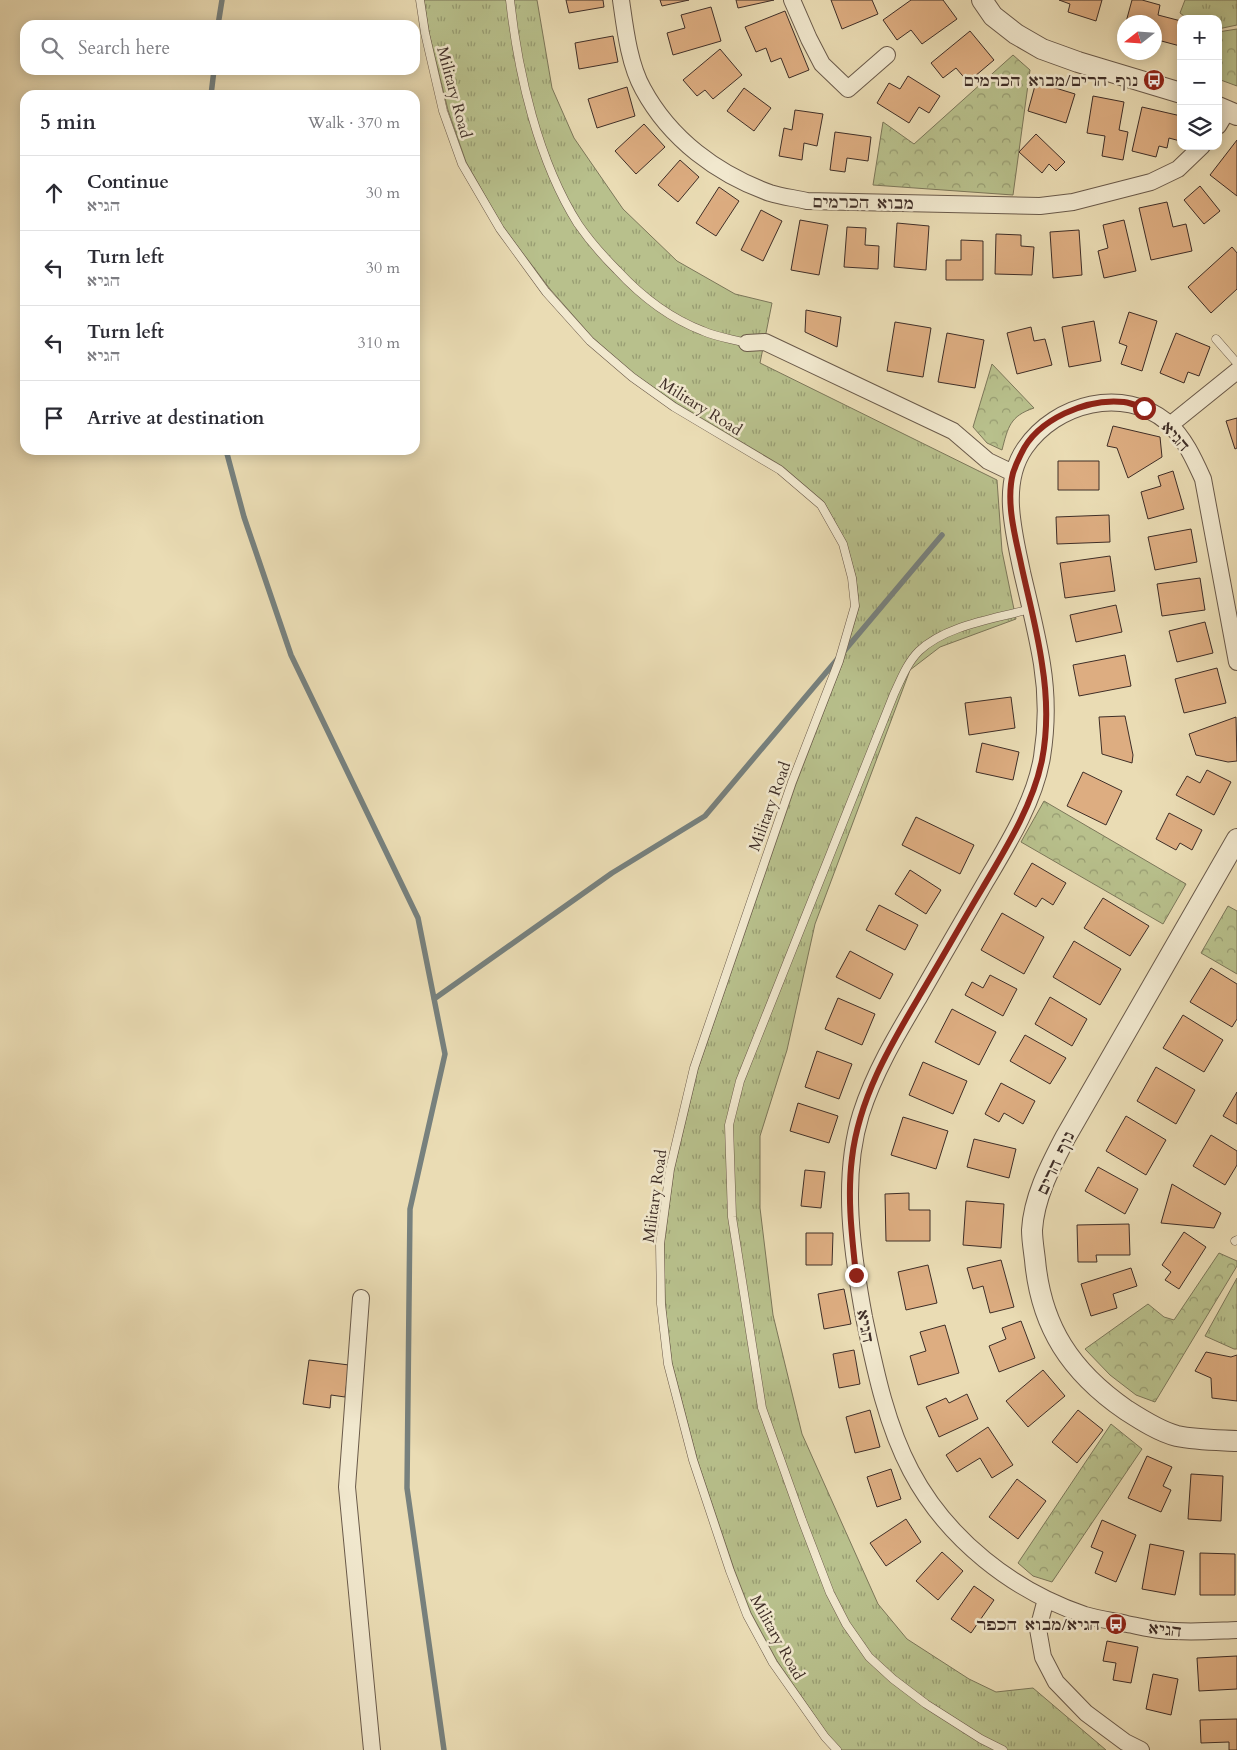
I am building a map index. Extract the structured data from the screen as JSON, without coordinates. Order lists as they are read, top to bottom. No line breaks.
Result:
{"streets":{"street":["מבוא הכרמים","הגיא","נוף הרים"],"lane":["Military Road"]},"places":{"bus stop":["נוף הרים/מבוא הכרמים","הגיא/מבוא הכפר"]},"north":"left","page":{"map_buttons":["+","−"],"search":"Search here","heading":["5 min","Walk · 370 m"],"list":[["Continue","הגיא","30 m"],["Turn left","הגיא","30 m"],["Turn left","הגיא","310 m"],"Arrive at destination"]}}
